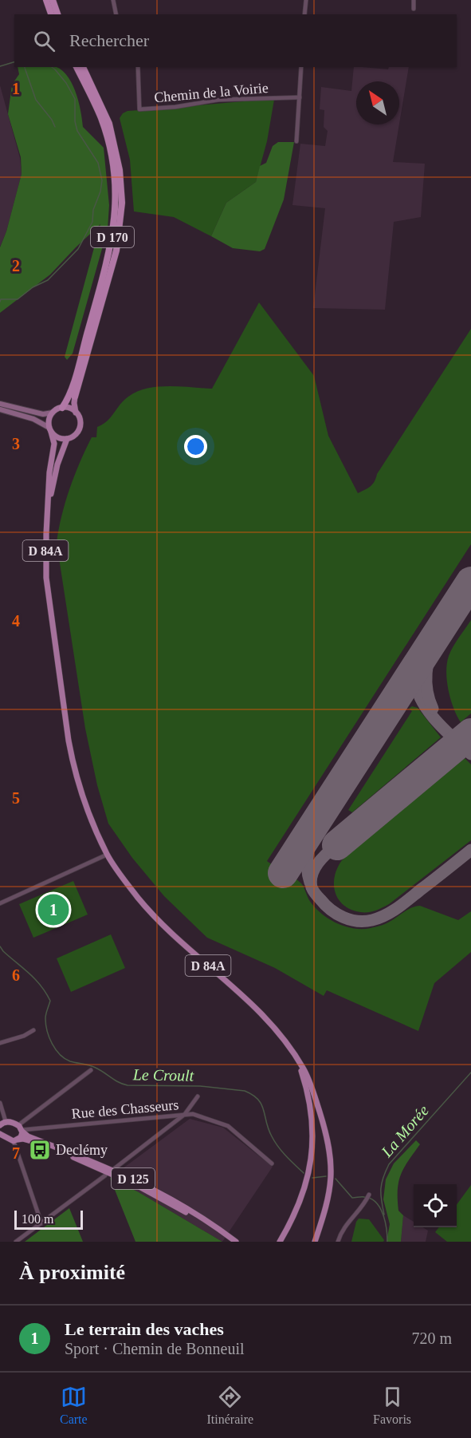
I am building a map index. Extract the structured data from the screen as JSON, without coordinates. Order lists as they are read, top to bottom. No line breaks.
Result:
{"streets":{"highway":["D 170"],"main road":["D 84A","D 125"],"street":["Chemin de la Voirie","Rue des Chasseurs"]},"crossings":[["D 170","D 84A"],["Rue des Chasseurs","D 125"]],"water":["Le Croult","La Morée"],"places":{"bus stop":["Declémy"]},"scale_bar":"100 m","north":"top left","page":{"search":"Rechercher","pins":"1","scale":"100 m","heading":"À proximité","list":[{"mark":"1","name":"Le terrain des vaches","note":"Sport · Chemin de Bonneuil","value":"720 m"}],"nav":["Carte","Itinéraire","Favoris"]},"grid":{"rows":["1","2","3","4","5","6","7"]}}
